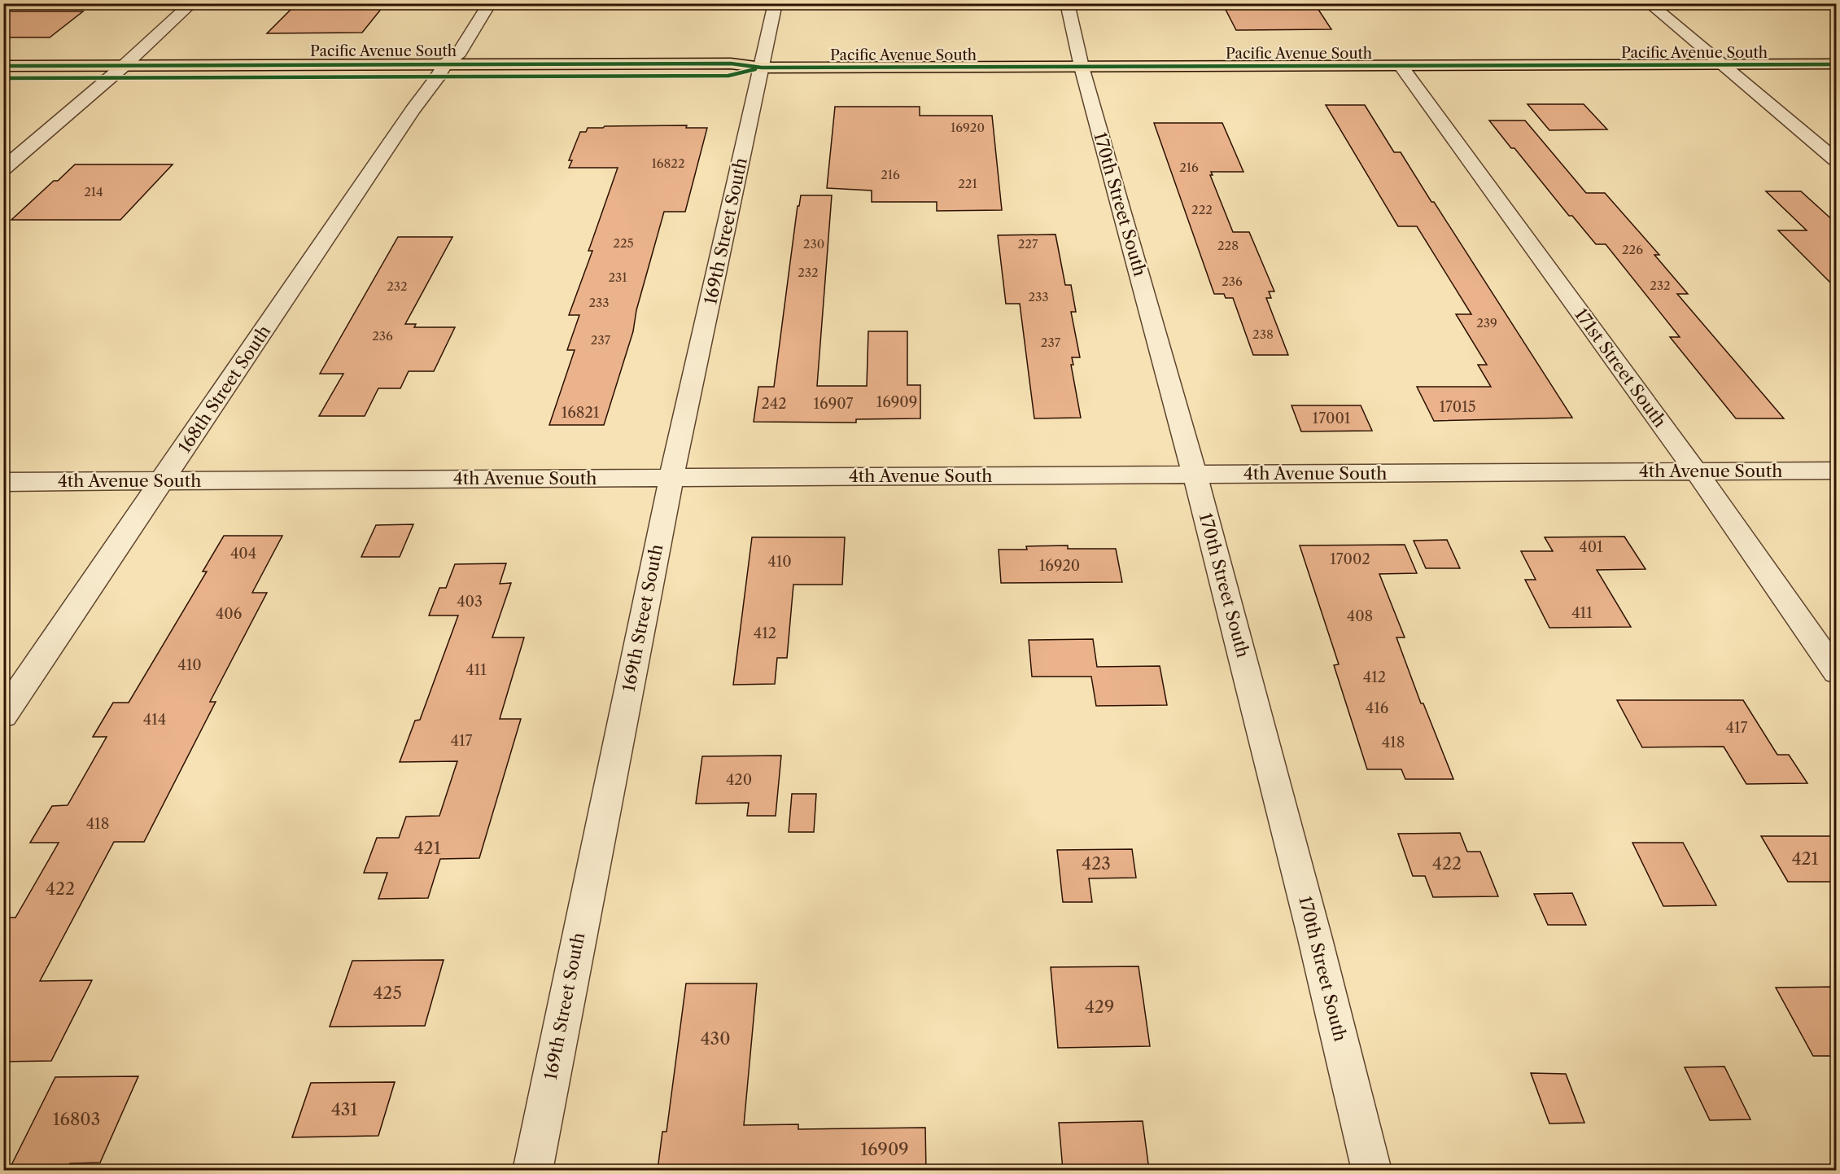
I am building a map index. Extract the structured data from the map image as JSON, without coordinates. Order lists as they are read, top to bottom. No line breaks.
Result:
{"streets":{"main road":["Pacific Avenue South"],"street":["170th Street South","169th Street South","171st Street South","168th Street South","4th Avenue South"]},"crossings":[["Pacific Avenue South","170th Street South"],["Pacific Avenue South","169th Street South"],["Pacific Avenue South","171st Street South"],["Pacific Avenue South","168th Street South"],["170th Street South","4th Avenue South"],["169th Street South","4th Avenue South"],["171st Street South","4th Avenue South"],["168th Street South","4th Avenue South"]],"house_numbers":["16920","16822","216","216","221","214","222","225","230","227","228","226","232","231","236","232","232","233","233","239","238","236","237","237","16909","242","16907","17015","16821","17001","401","404","17002","410","16920","403","411","406","408","412","410","411","412","416","414","417","417","418","420","418","421","421","423","422","422","425","429","430","431","16803","16909"]}
